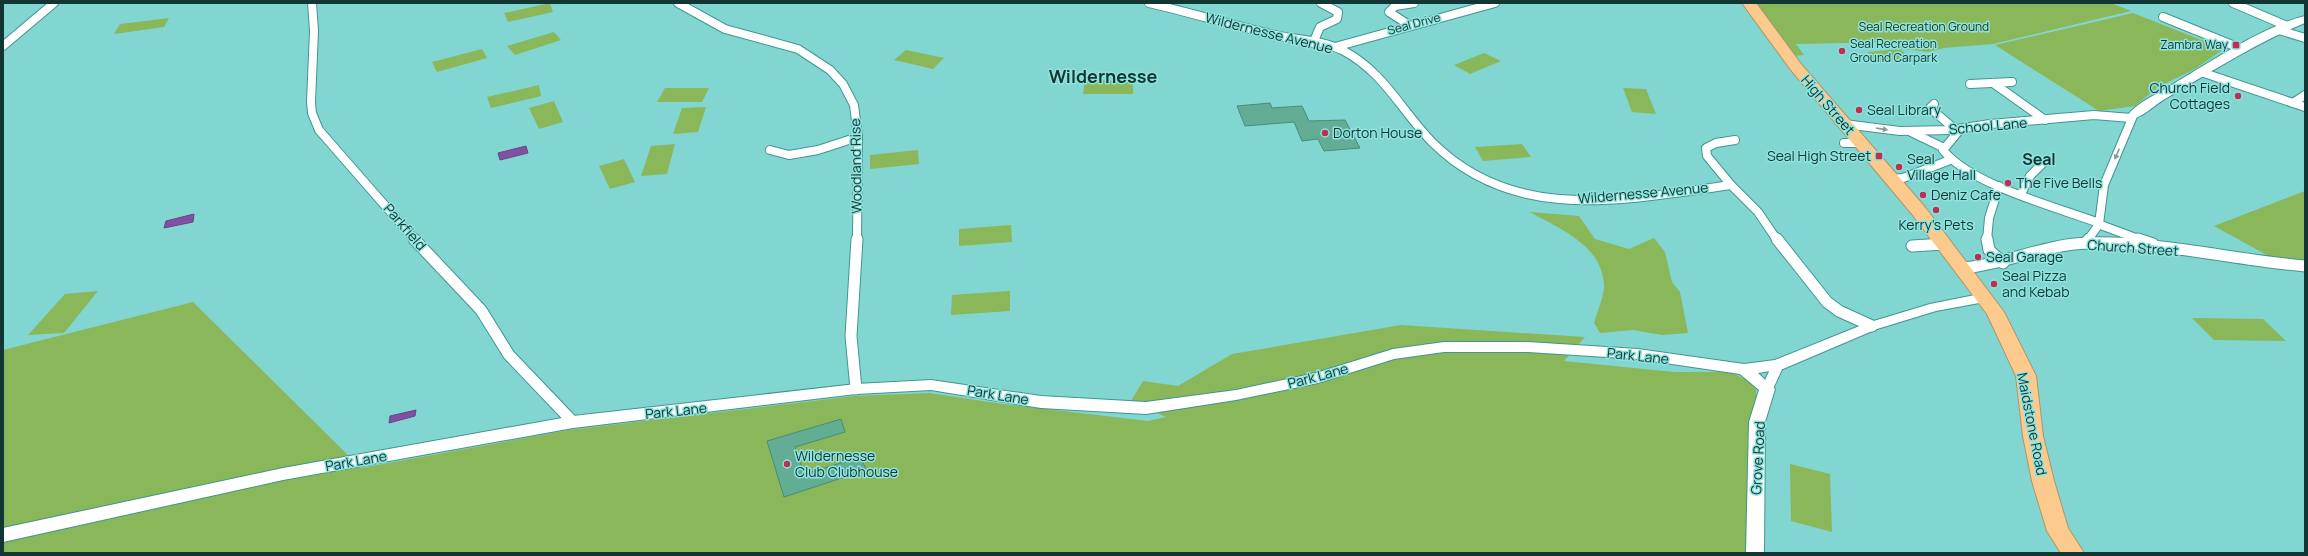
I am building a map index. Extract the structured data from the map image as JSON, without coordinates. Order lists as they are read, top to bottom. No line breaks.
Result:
{"streets":{"highway":["High Street","Maidstone Road"],"street":["Seal Drive","Wildernesse Avenue","School Lane","Woodland Rise","Parkfield","Church Street","Park Lane","Grove Road"]},"crossings":[["Seal Drive","Wildernesse Avenue"],["High Street","School Lane"],["High Street","Church Street"],["High Street","Park Lane"],["High Street","Maidstone Road"],["Woodland Rise","Park Lane"],["Parkfield","Park Lane"],["Park Lane","Maidstone Road"],["Park Lane","Grove Road"]],"districts":["Wildernesse","Seal"],"parks":["Seal Recreation Ground"],"places":{"transit":["Zambra Way","Seal High Street"],"other":["Seal Recreation Ground Carpark","Church Field Cottages","Seal Library","Dorton House","Seal Village Hall","The Five Bells","Deniz Cafe","Kerry's Pets","Seal Garage","Seal Pizza and Kebab","Wildernesse Club Clubhouse"]}}
